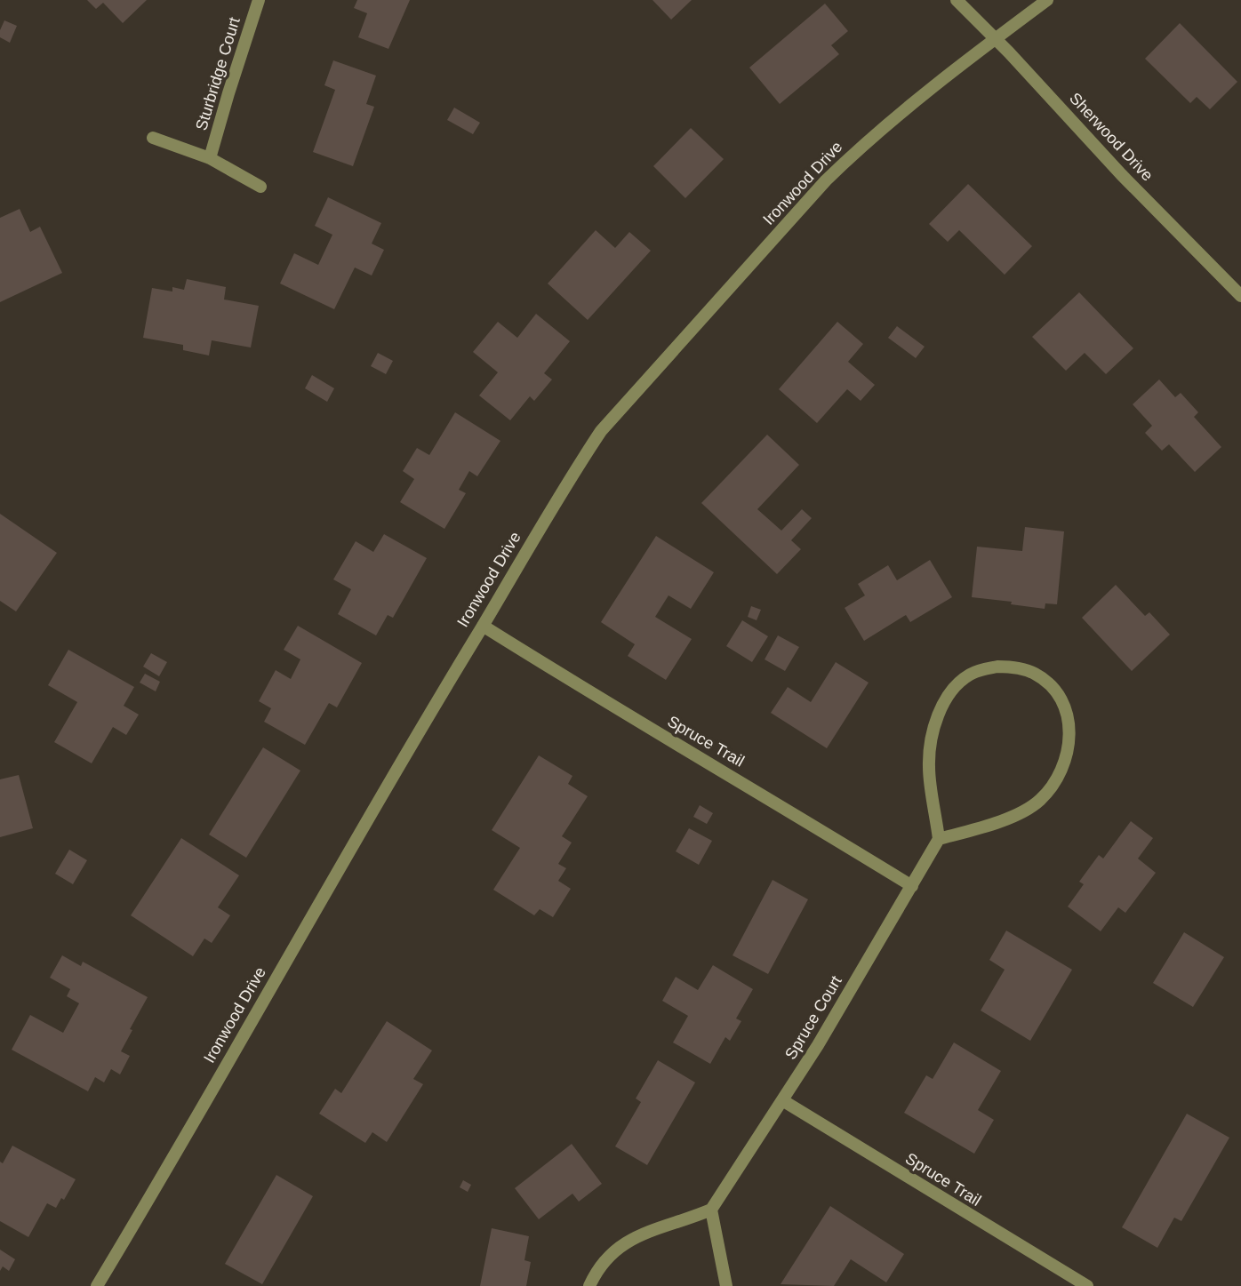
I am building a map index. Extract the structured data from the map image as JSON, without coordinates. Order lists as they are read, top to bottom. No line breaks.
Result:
{"streets":{"street":["Sturbridge Court","Sherwood Drive","Ironwood Drive","Spruce Trail","Spruce Court"]},"crossings":[["Sherwood Drive","Ironwood Drive"],["Ironwood Drive","Spruce Trail"],["Spruce Trail","Spruce Court"]]}
